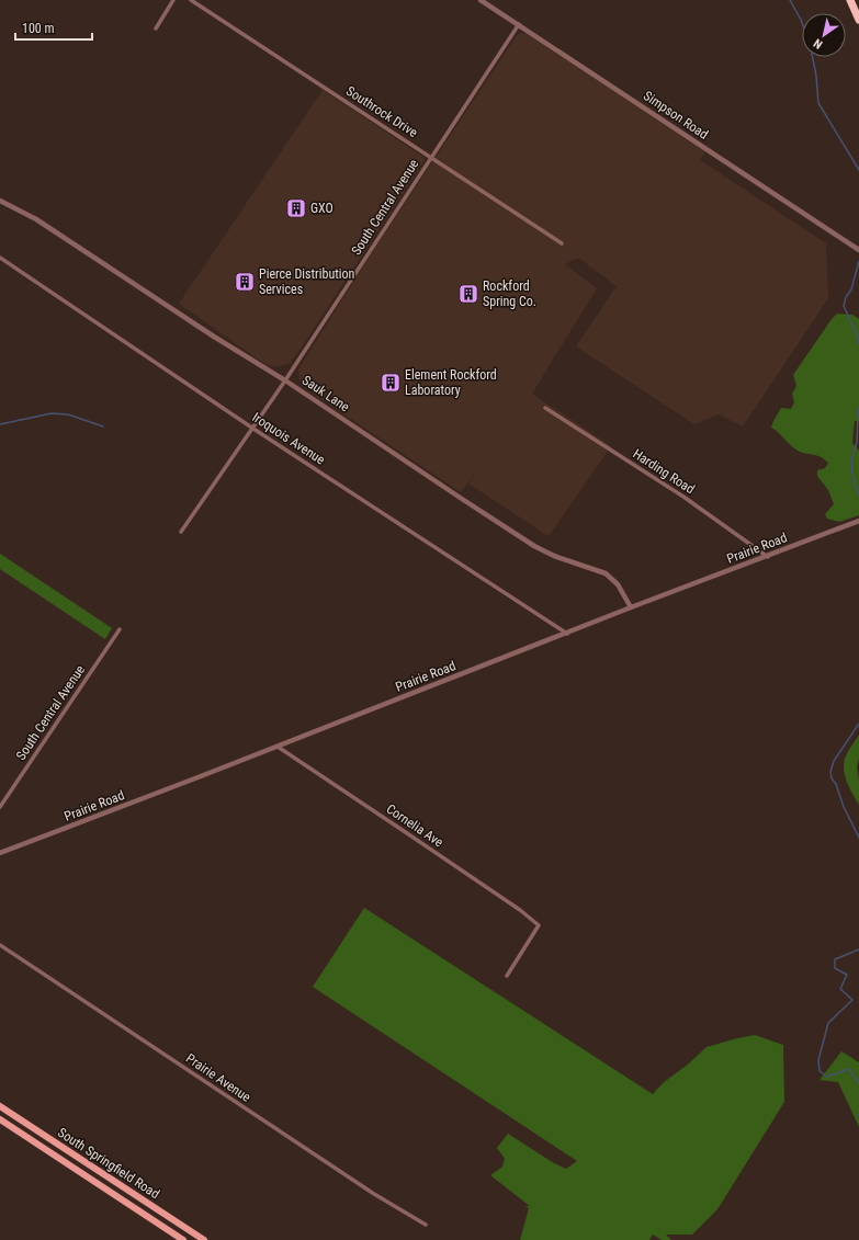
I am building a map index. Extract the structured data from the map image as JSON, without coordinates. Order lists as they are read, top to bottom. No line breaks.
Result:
{"streets":{"main road":["South Springfield Road"],"street":["Southrock Drive","Simpson Road","South Central Avenue","Sauk Lane","Iroquois Avenue","Harding Road","Prairie Road","Cornelia Ave","Prairie Avenue"]},"crossings":[["Southrock Drive","South Central Avenue"],["Simpson Road","South Central Avenue"],["South Central Avenue","Sauk Lane"],["South Central Avenue","Iroquois Avenue"],["Sauk Lane","Prairie Road"],["Iroquois Avenue","Prairie Road"],["Harding Road","Prairie Road"],["Prairie Road","Cornelia Ave"]],"places":{"building":["GXO","Pierce Distribution Services","Rockford Spring Co.","Element Rockford Laboratory"]},"scale_bar":"100 m","north":"bottom left"}
